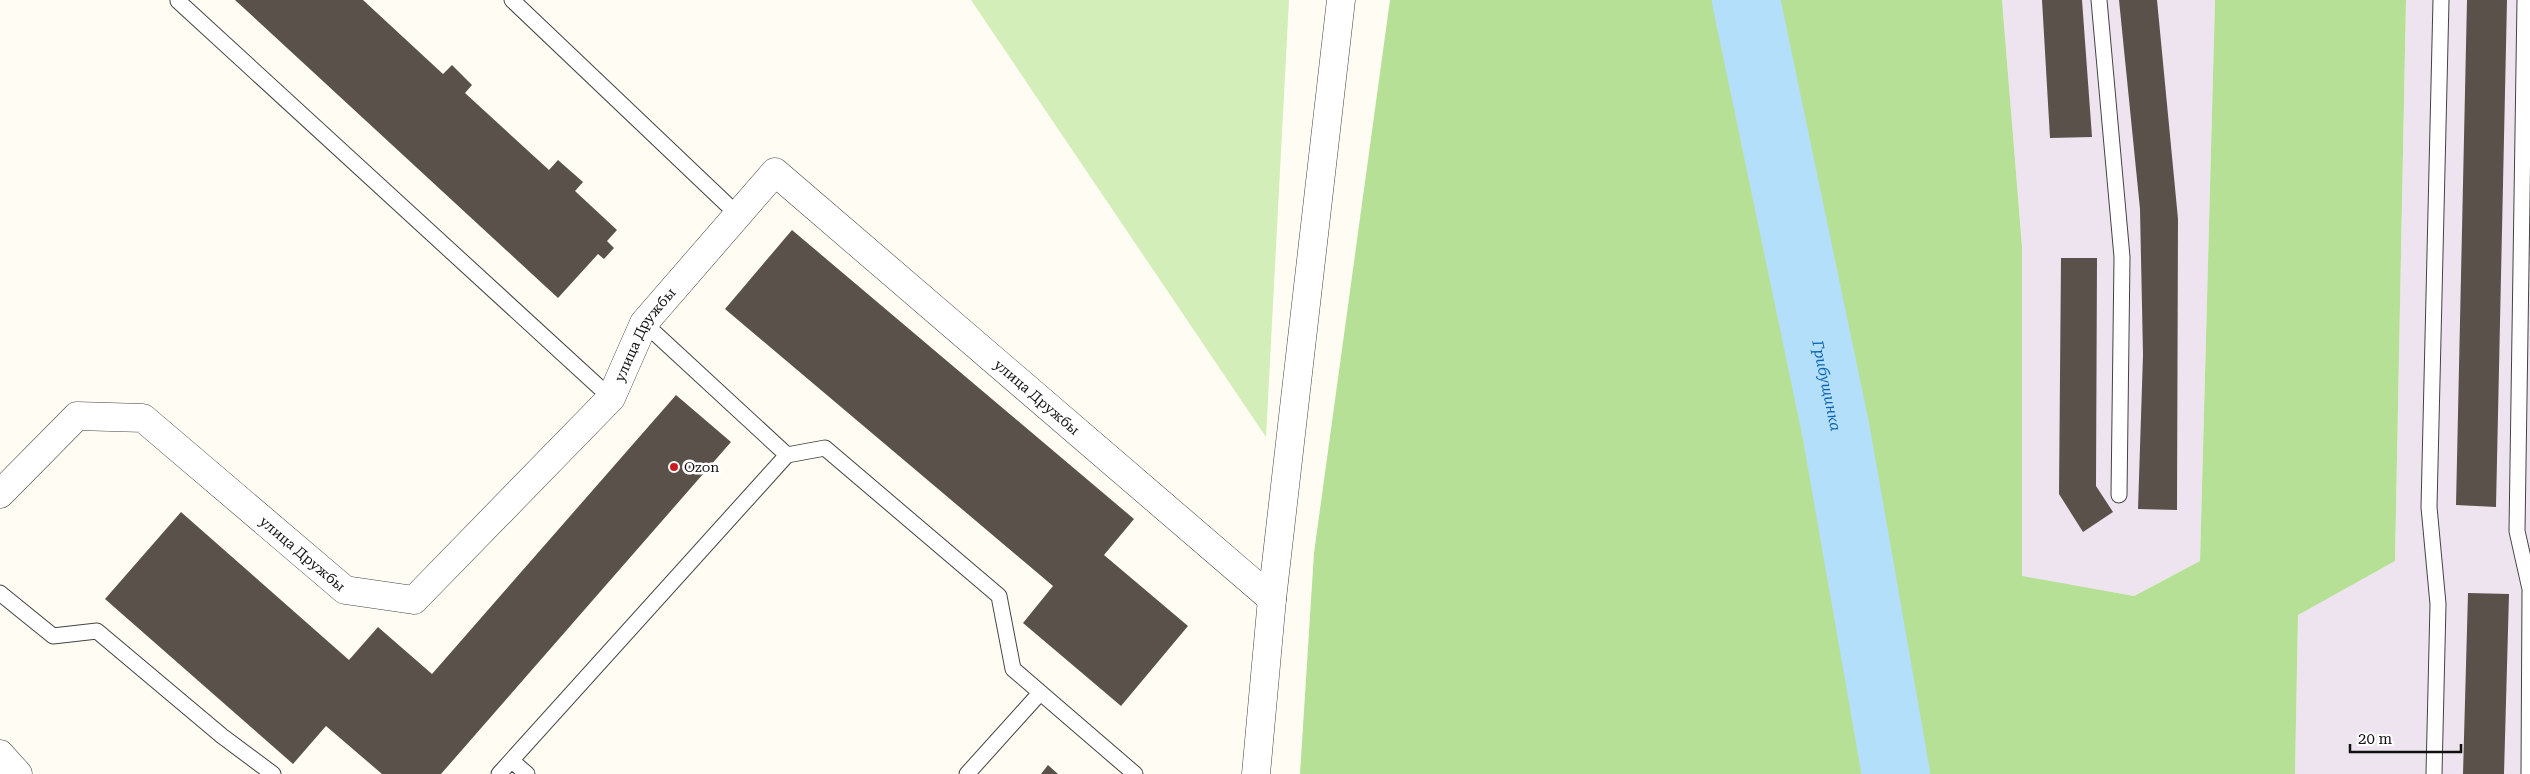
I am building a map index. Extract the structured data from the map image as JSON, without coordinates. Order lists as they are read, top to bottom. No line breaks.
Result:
{"streets":{"street":["улица Дружбы"]},"water":["Грибущинка"],"places":["Ozon"],"scale_bar":"20 m"}
